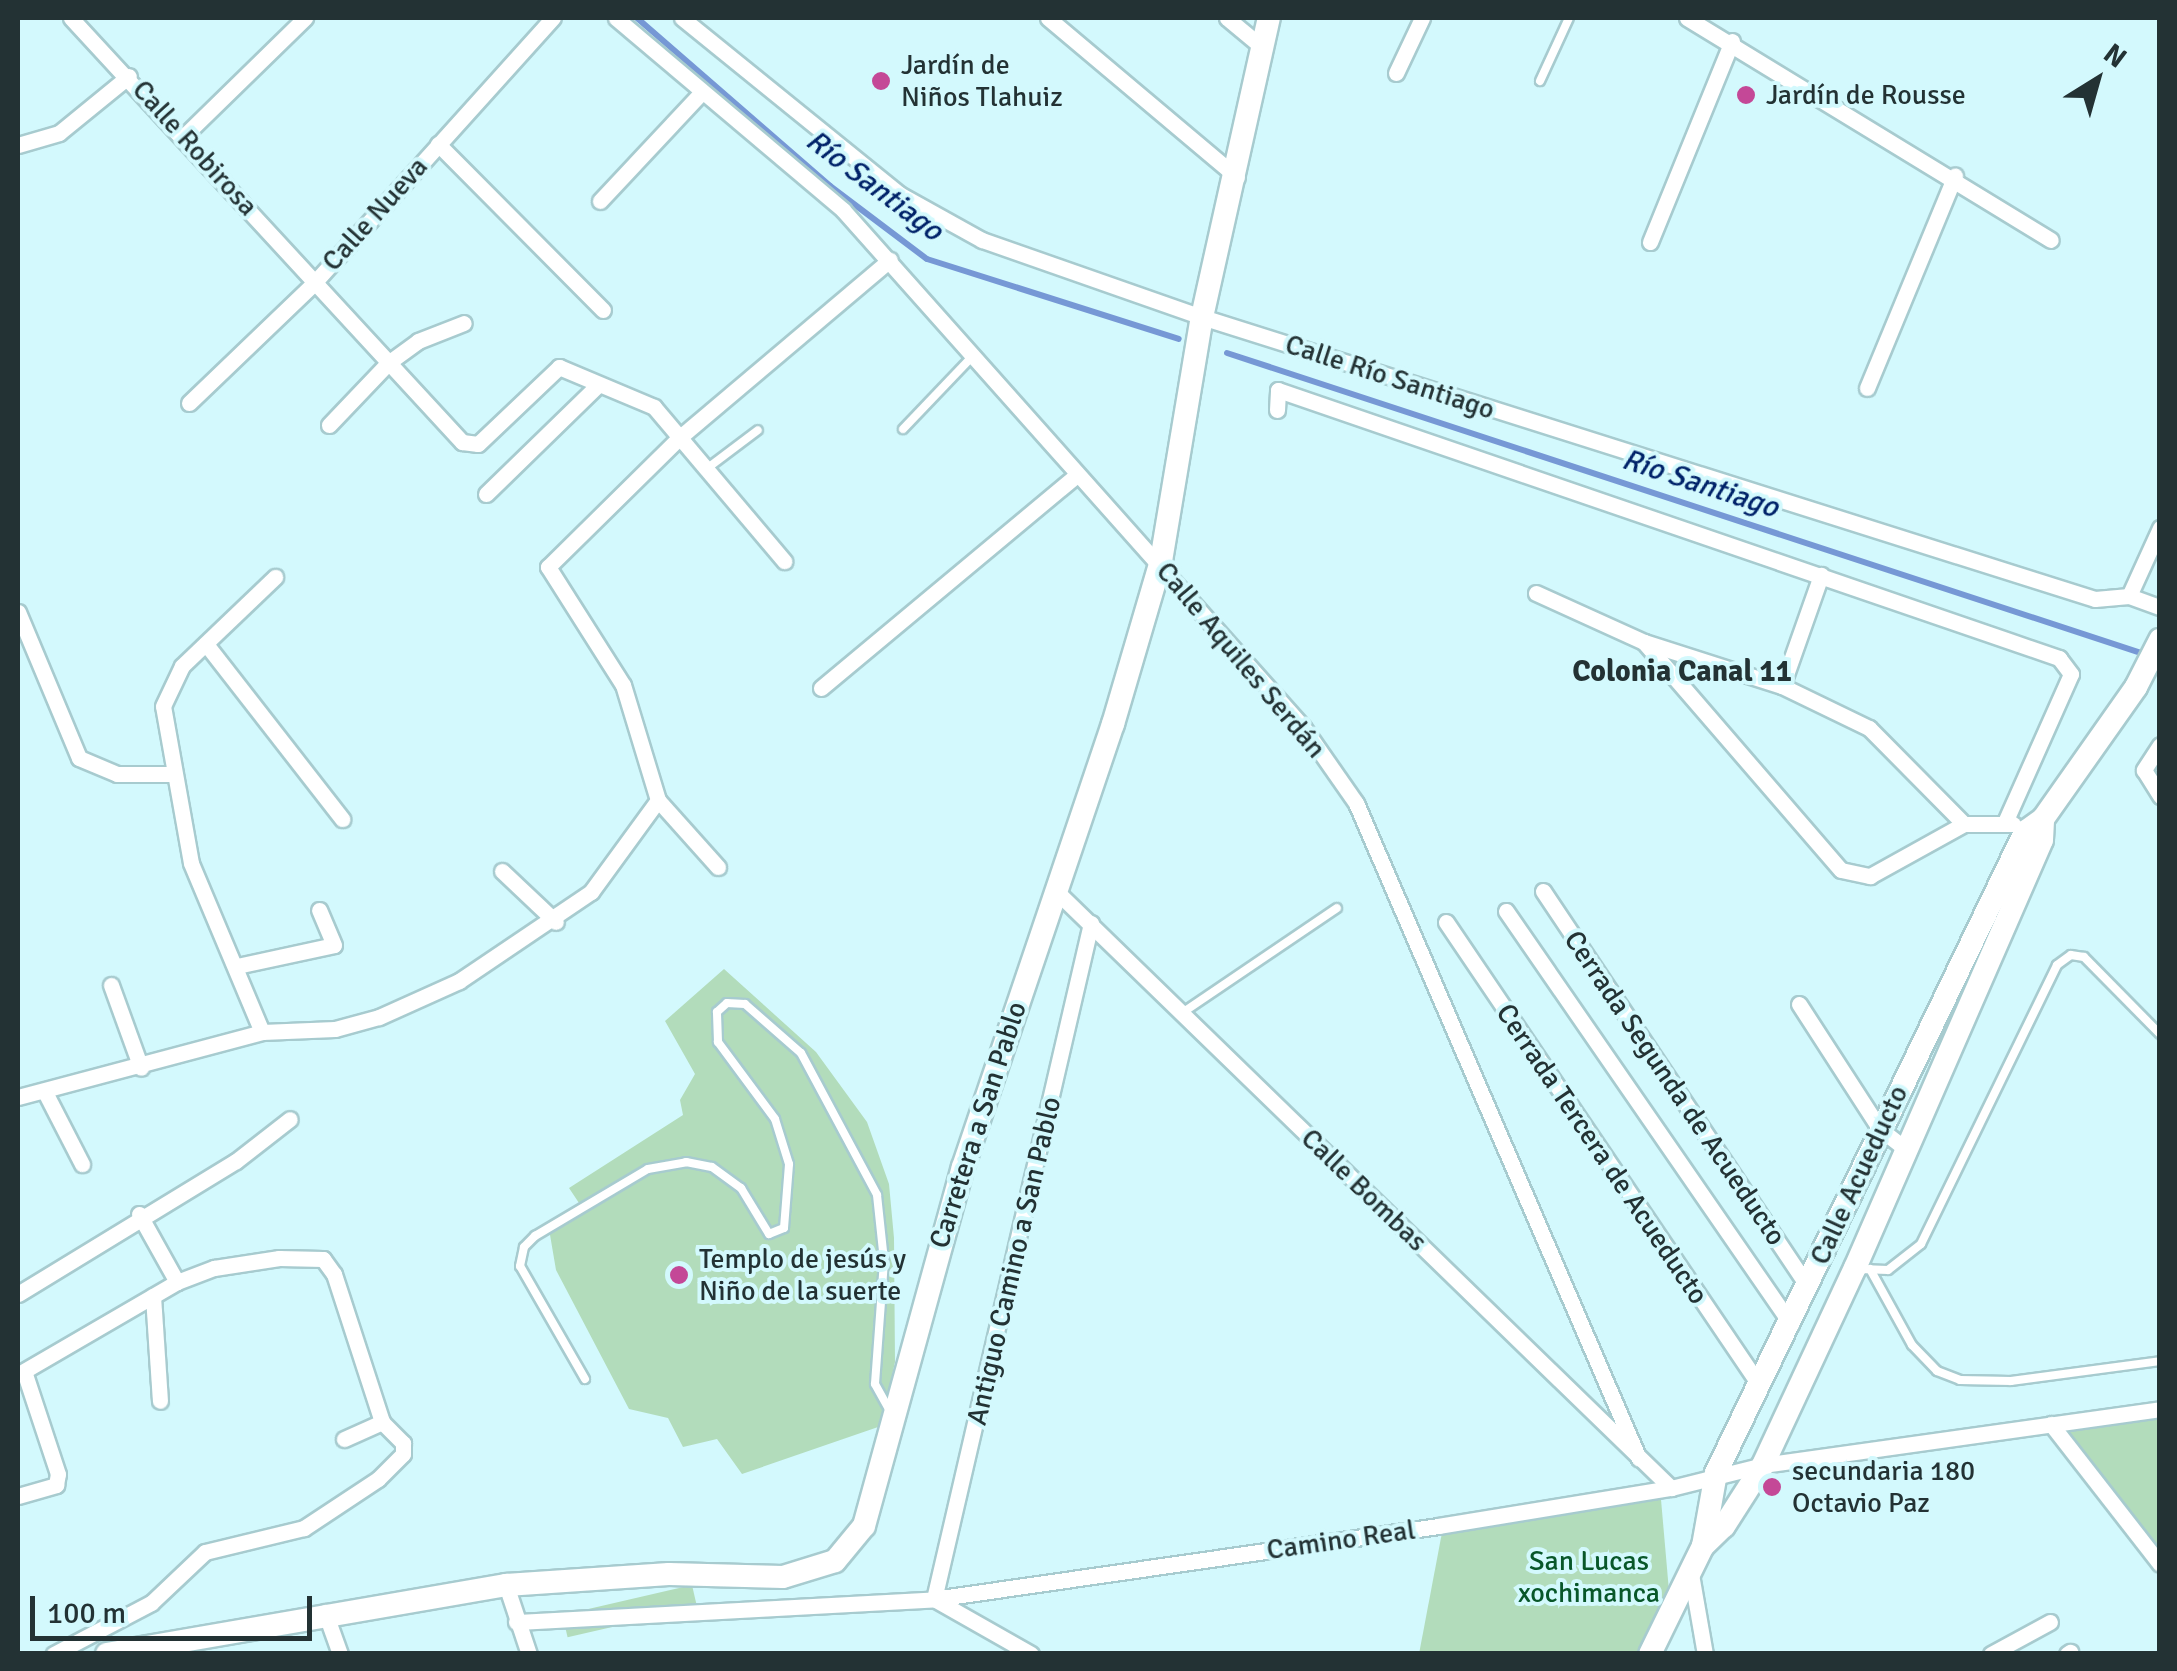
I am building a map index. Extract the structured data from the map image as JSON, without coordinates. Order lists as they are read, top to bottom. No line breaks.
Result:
{"streets":{"main road":["Carretera a San Pablo","Calle Acueducto"],"street":["Calle Robirosa","Calle Nueva","Calle Río Santiago","Calle Aquiles Serdán","Cerrada Segunda de Acueducto","Cerrada Tercera de Acueducto","Calle Bombas","Antiguo Camino a San Pablo","Camino Real"]},"crossings":[["Calle Robirosa","Calle Nueva"],["Calle Río Santiago","Carretera a San Pablo"],["Calle Aquiles Serdán","Carretera a San Pablo"],["Calle Aquiles Serdán","Calle Bombas"],["Cerrada Segunda de Acueducto","Calle Acueducto"],["Carretera a San Pablo","Calle Bombas"],["Cerrada Tercera de Acueducto","Calle Acueducto"],["Calle Acueducto","Camino Real"],["Calle Bombas","Antiguo Camino a San Pablo"],["Calle Bombas","Camino Real"],["Antiguo Camino a San Pablo","Camino Real"]],"districts":["Colonia Canal 11"],"water":["Río Santiago"],"parks":["San Lucas xochimanca"],"places":["Jardín de Niños Tlahuiz","Jardín de Rousse","Templo de jesús y Niño de la suerte","secundaria 180 Octavio Paz"],"scale_bar":"100 m","north":"top right"}
